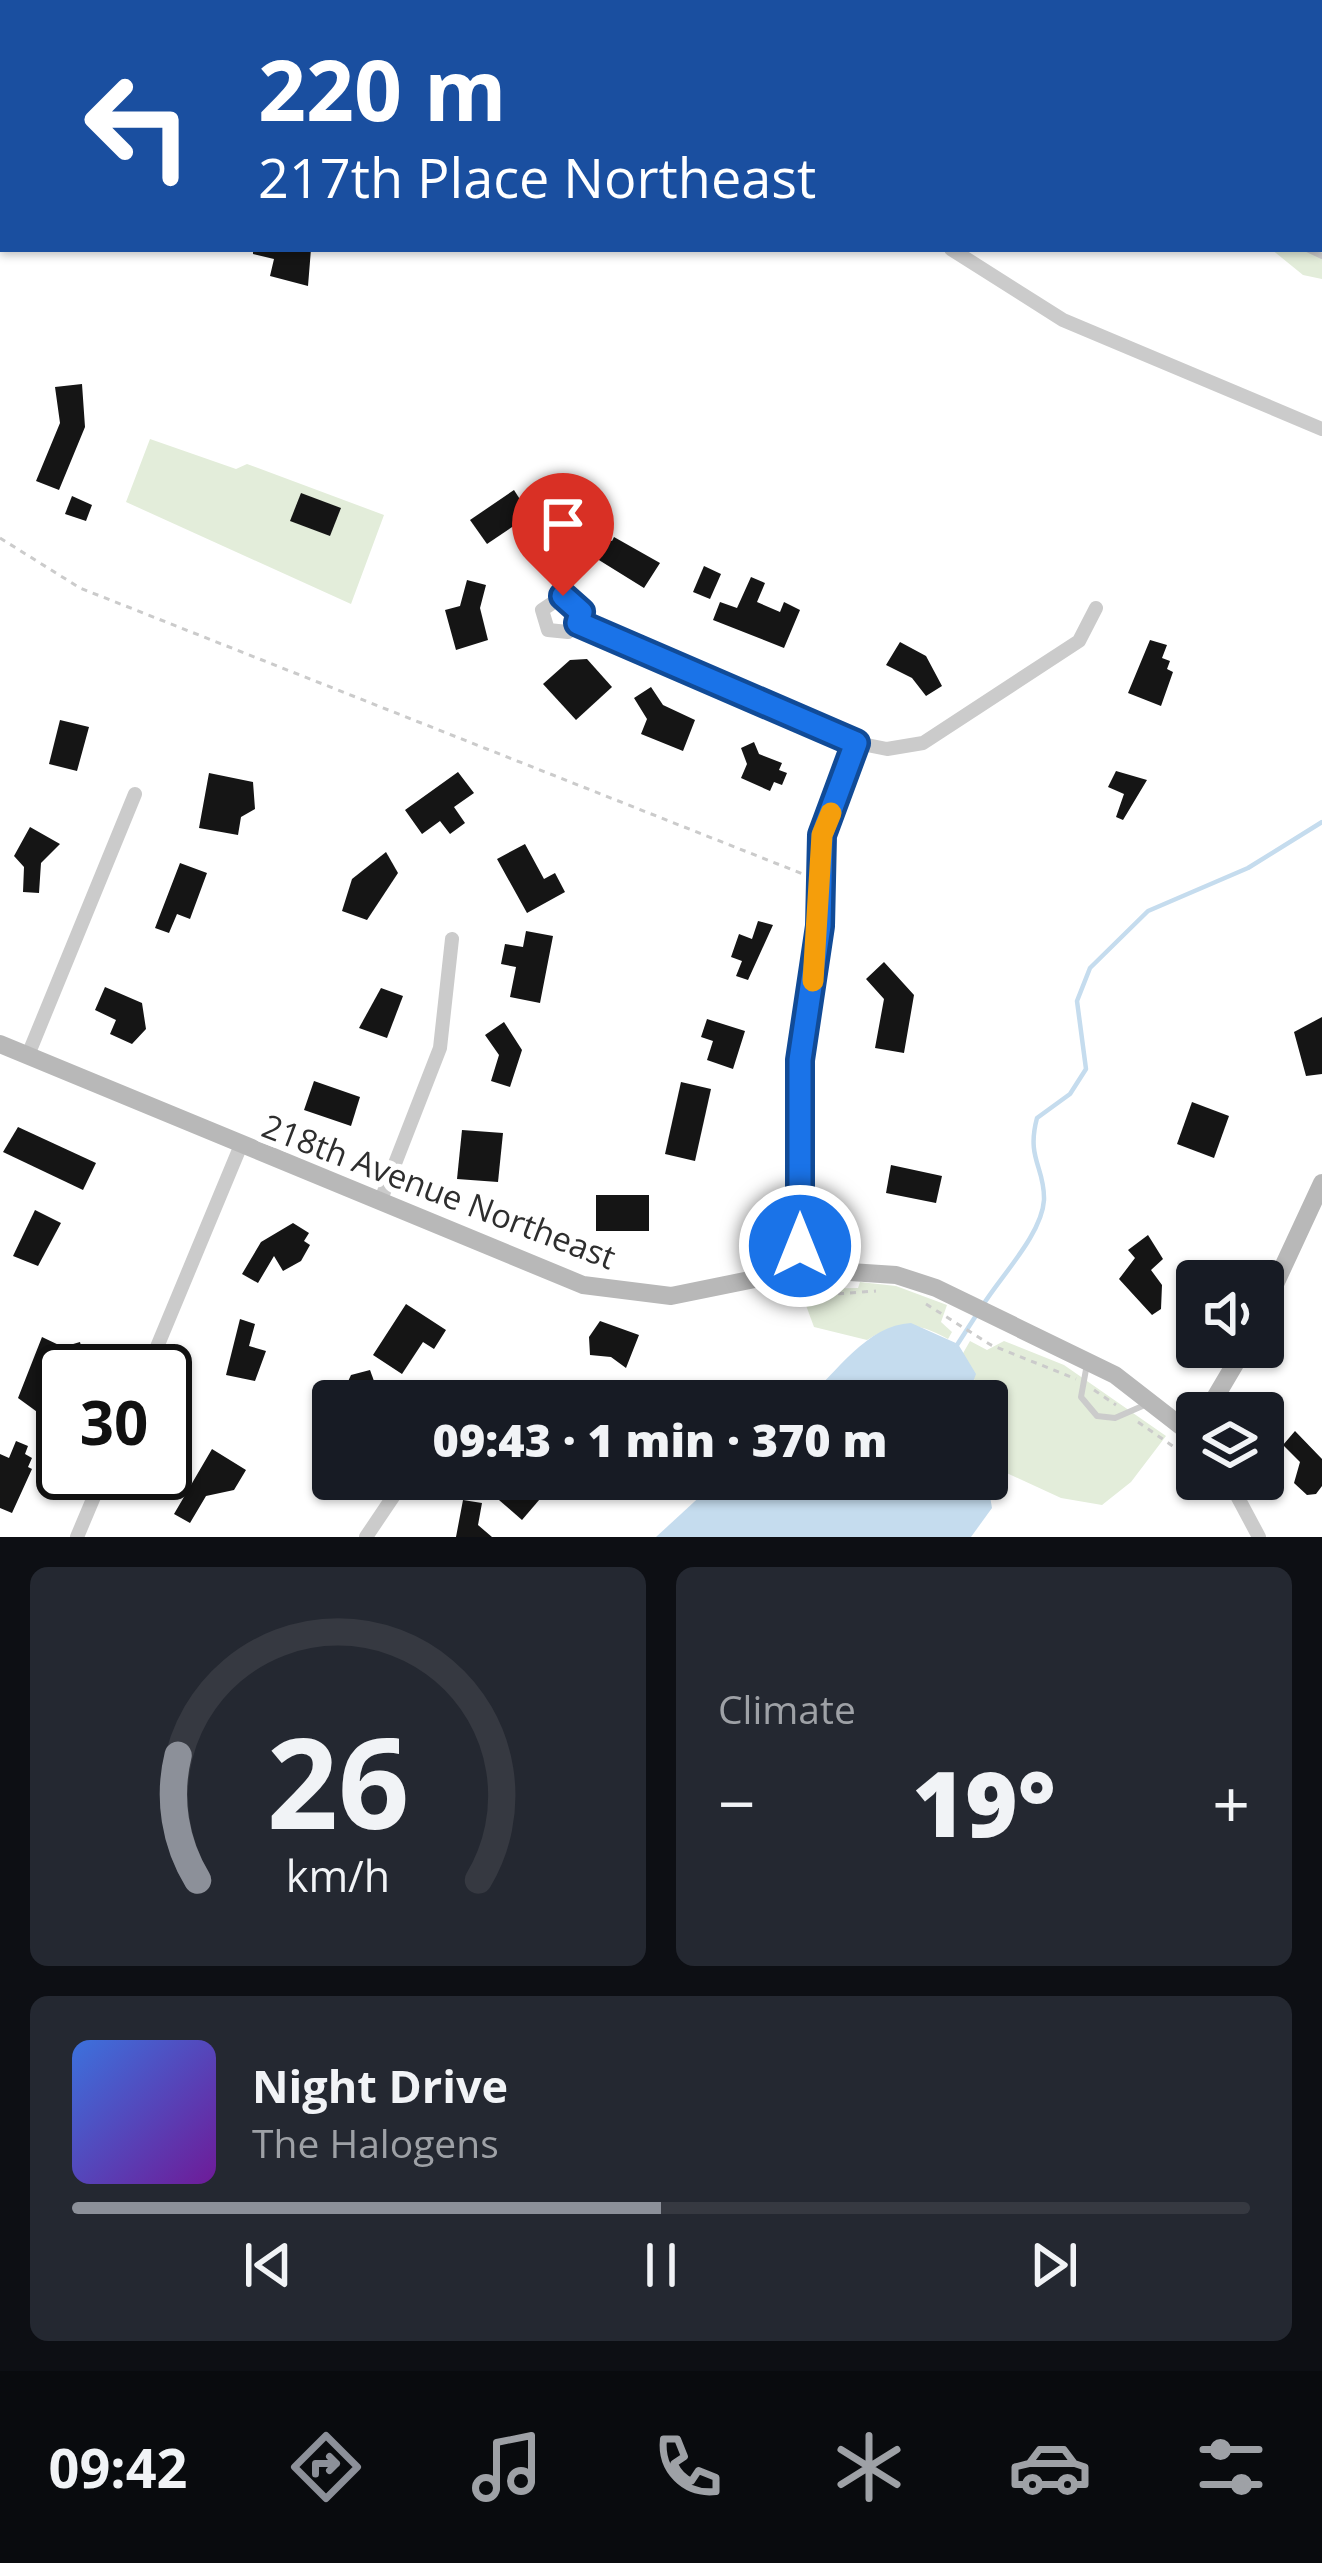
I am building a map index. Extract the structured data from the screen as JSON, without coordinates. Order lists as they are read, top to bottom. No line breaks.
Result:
{"streets":{"street":["218th Avenue Northeast"]},"page":{"turn":["220 m","217th Place Northeast"],"limit":"30","trip":"09:43 · 1 min · 370 m","tile":"Climate","heat":["−","19°","+"],"song":["Night Drive","The Halogens"],"tabs":"09:42","gauge":["26","km/h"]}}
